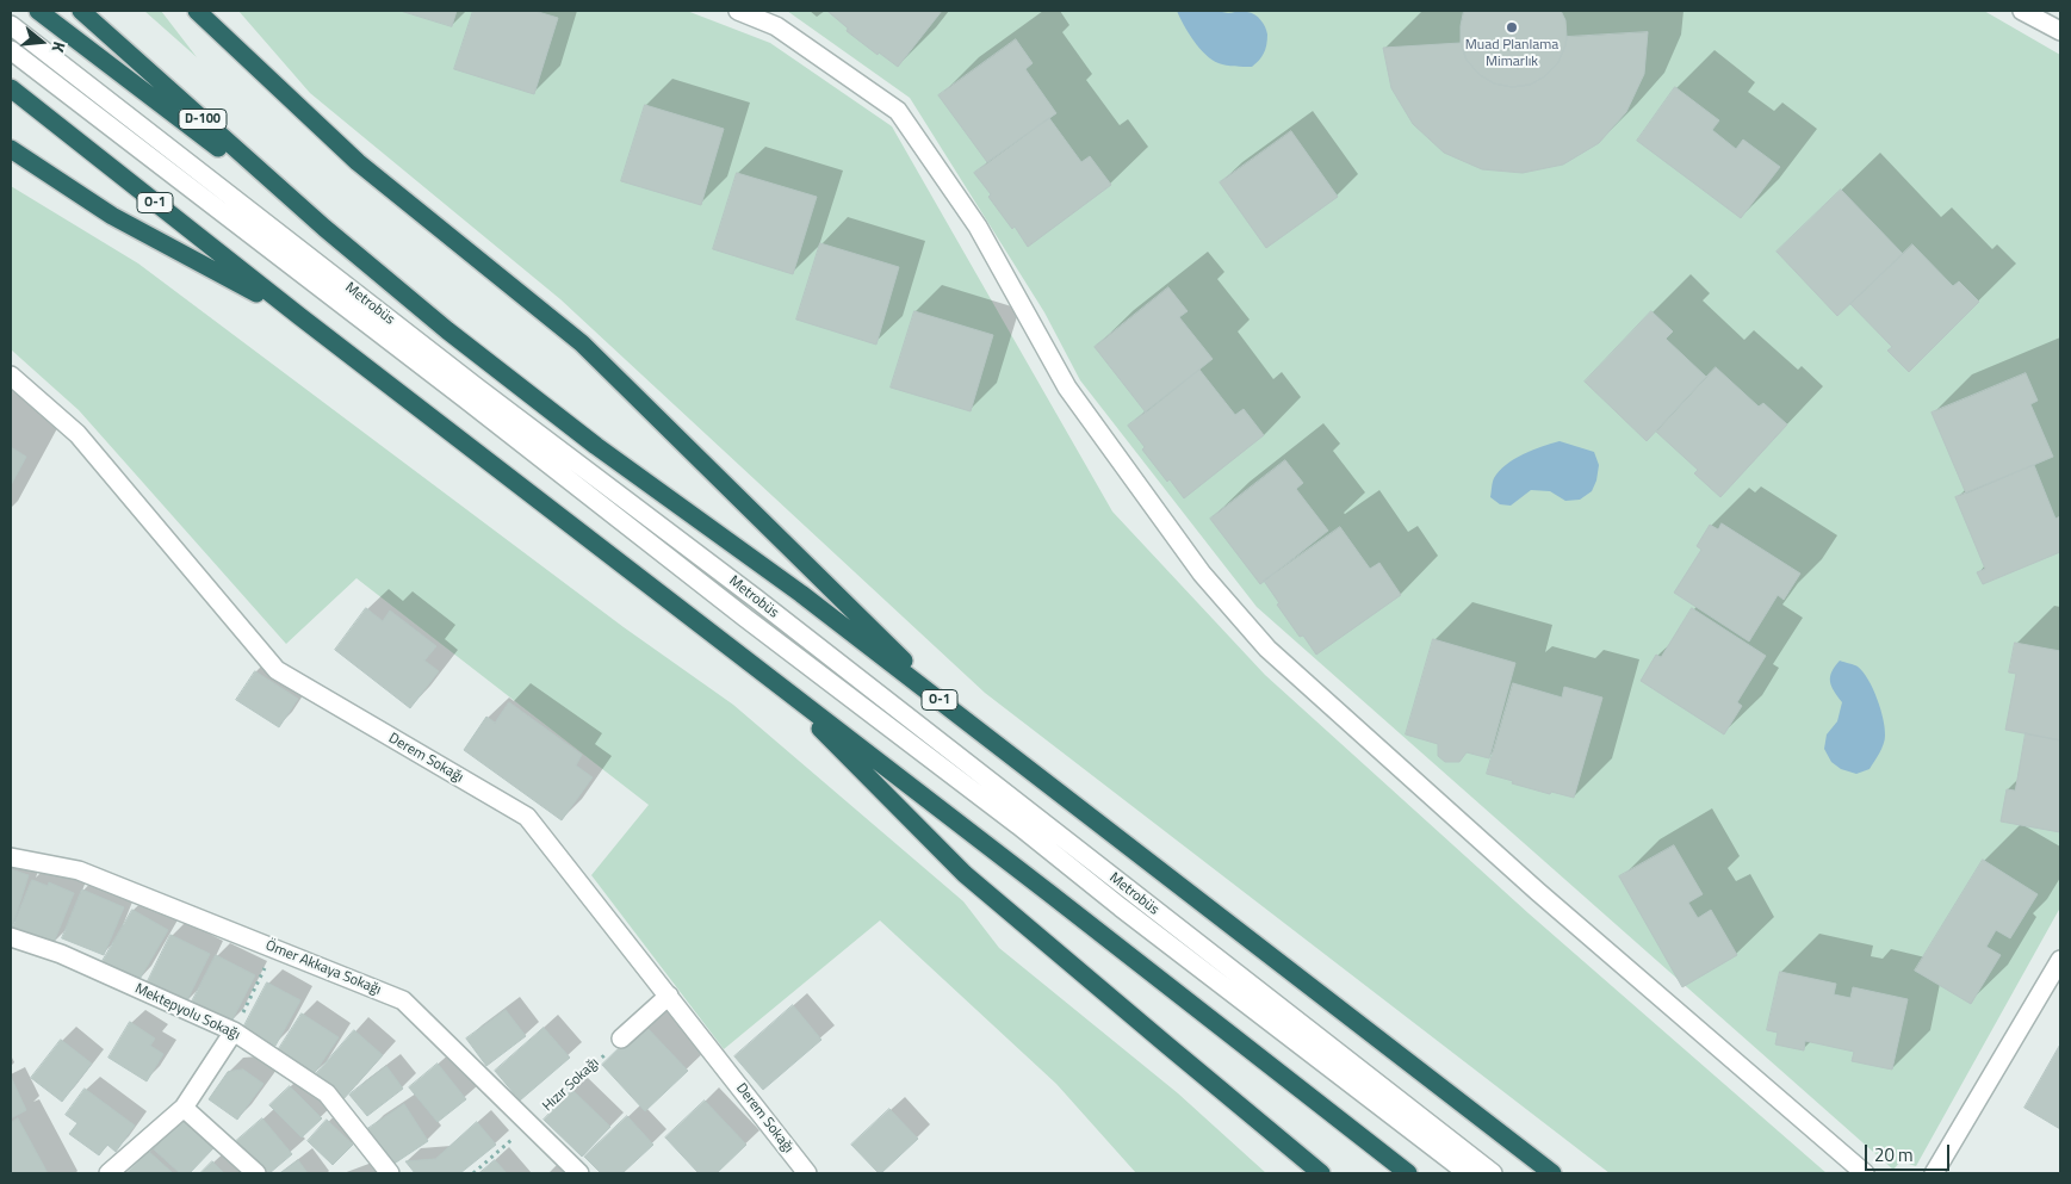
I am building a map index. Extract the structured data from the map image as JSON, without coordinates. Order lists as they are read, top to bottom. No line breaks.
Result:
{"streets":{"highway":["D-100","O-1"],"street":["Metrobüs","Derem Sokağı","Ömer Akkaya Sokağı","Mektepyolu Sokağı"],"path":["Hızır Sokağı"]},"crossings":[["D-100","O-1"],["Ömer Akkaya Sokağı","Hızır Sokağı"]],"places":["Muad Planlama Mimarlık"],"scale_bar":"20 m","north":"right"}
